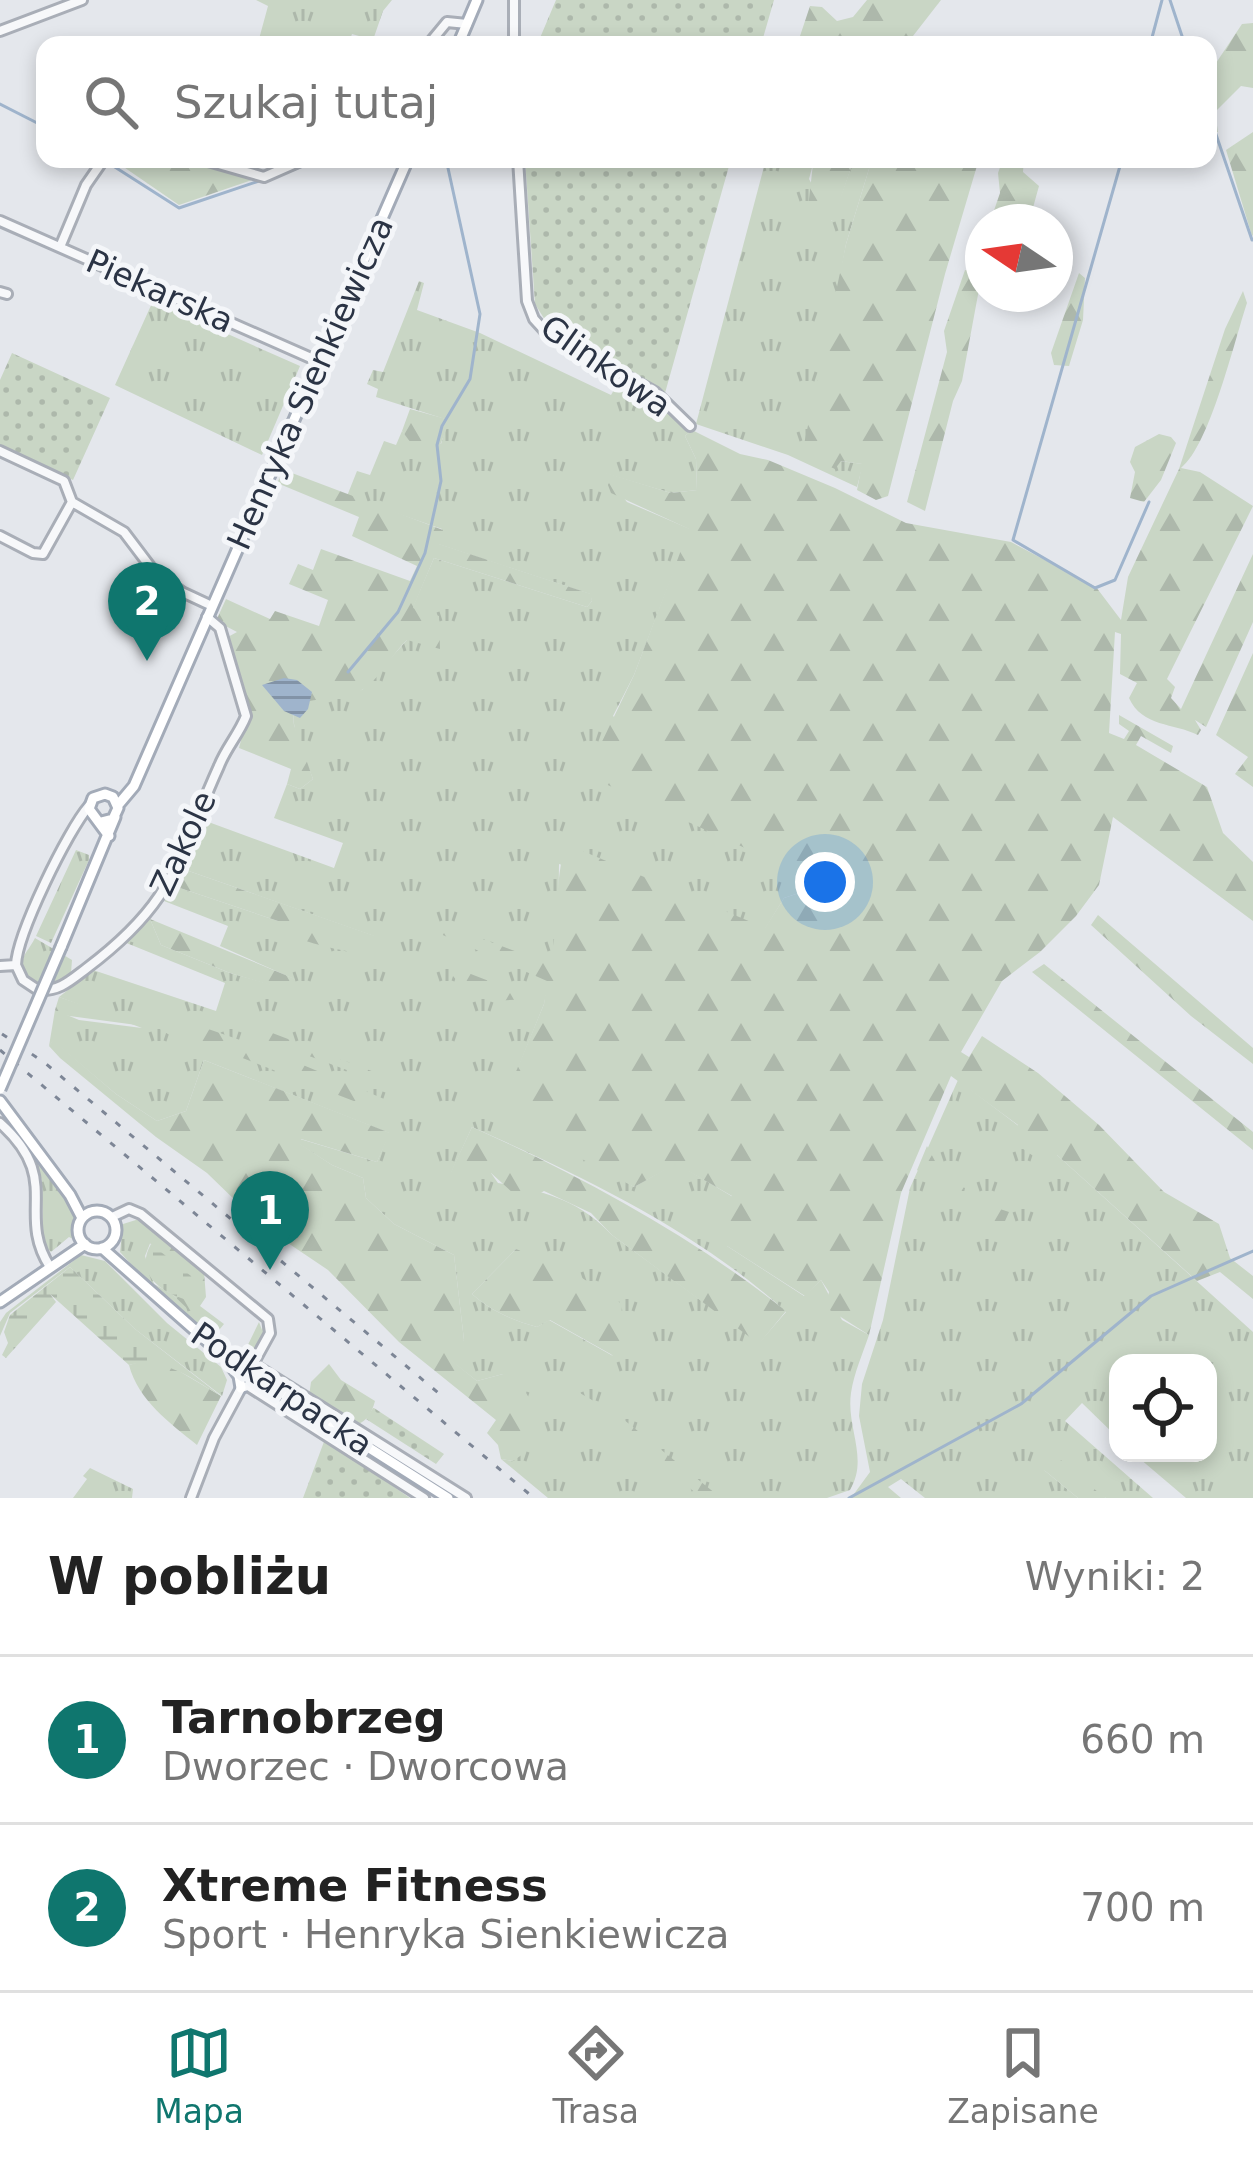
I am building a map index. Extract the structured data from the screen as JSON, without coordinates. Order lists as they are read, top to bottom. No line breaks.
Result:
{"streets":{"main road":["Henryka Sienkiewicza","Podkarpacka"],"street":["Piekarska","Glinkowa","Zakole"]},"crossings":[["Piekarska","Henryka Sienkiewicza"],["Henryka Sienkiewicza","Zakole"]],"north":"left","page":{"search":"Szukaj tutaj","pins":["2","1"],"heading":["W pobliżu","Wyniki: 2"],"list":[{"mark":"1","name":"Tarnobrzeg","note":"Dworzec · Dworcowa","value":"660 m"},{"mark":"2","name":"Xtreme Fitness","note":"Sport · Henryka Sienkiewicza","value":"700 m"}],"nav":["Mapa","Trasa","Zapisane"]}}
